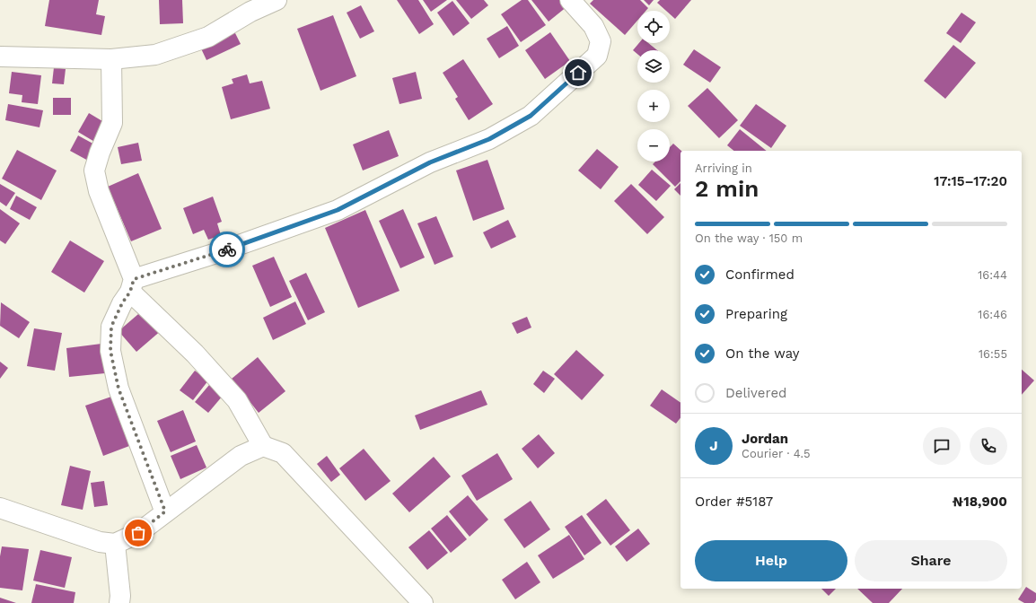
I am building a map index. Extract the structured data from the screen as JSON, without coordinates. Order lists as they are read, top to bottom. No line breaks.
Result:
{"page":{"map_buttons":["+","−"],"heading":["2 min","Arriving in","17:15–17:20"],"panel":["Jordan","Courier · 4.5","Order #5187","₦18,900"],"bar":"On the way · 150 m","list":[["Confirmed","16:44"],["Preparing","16:46"],["On the way","16:55"],"Delivered"],"round":"J","buttons":["Help","Share"]}}
